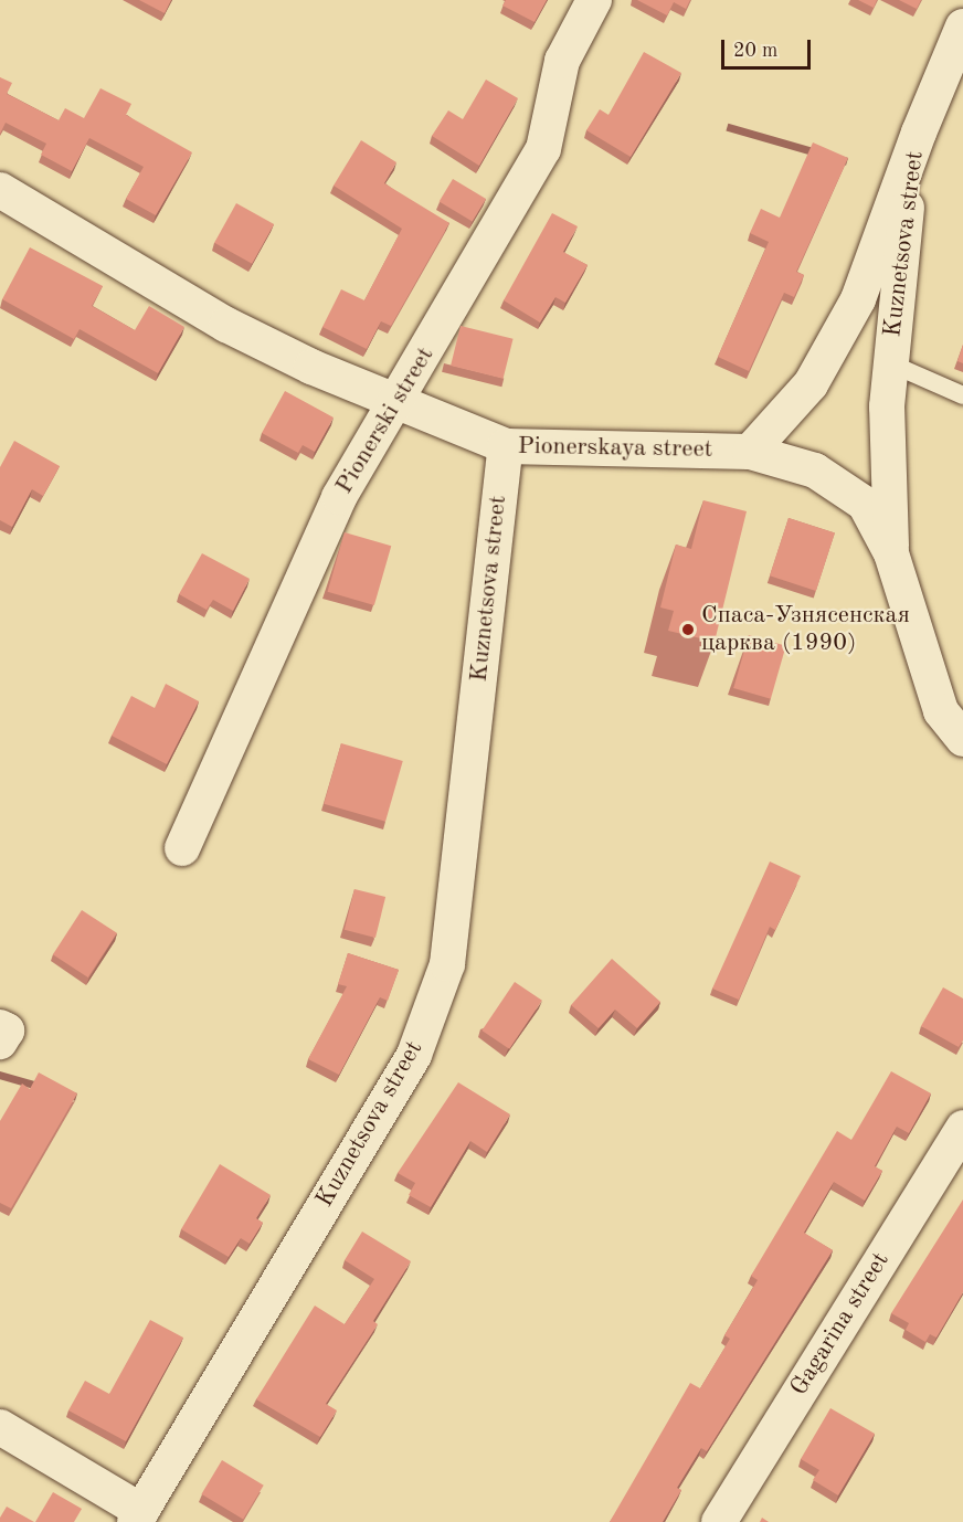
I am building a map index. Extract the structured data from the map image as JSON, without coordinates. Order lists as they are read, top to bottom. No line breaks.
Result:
{"streets":{"street":["Kuznetsova street","Pionerski street","Pionerskaya street","Gagarina street"]},"crossings":[["Kuznetsova street","Pionerskaya street"],["Pionerski street","Pionerskaya street"]],"places":["Спаса-Узнясенская царква (1990)"],"scale_bar":"20 m"}
